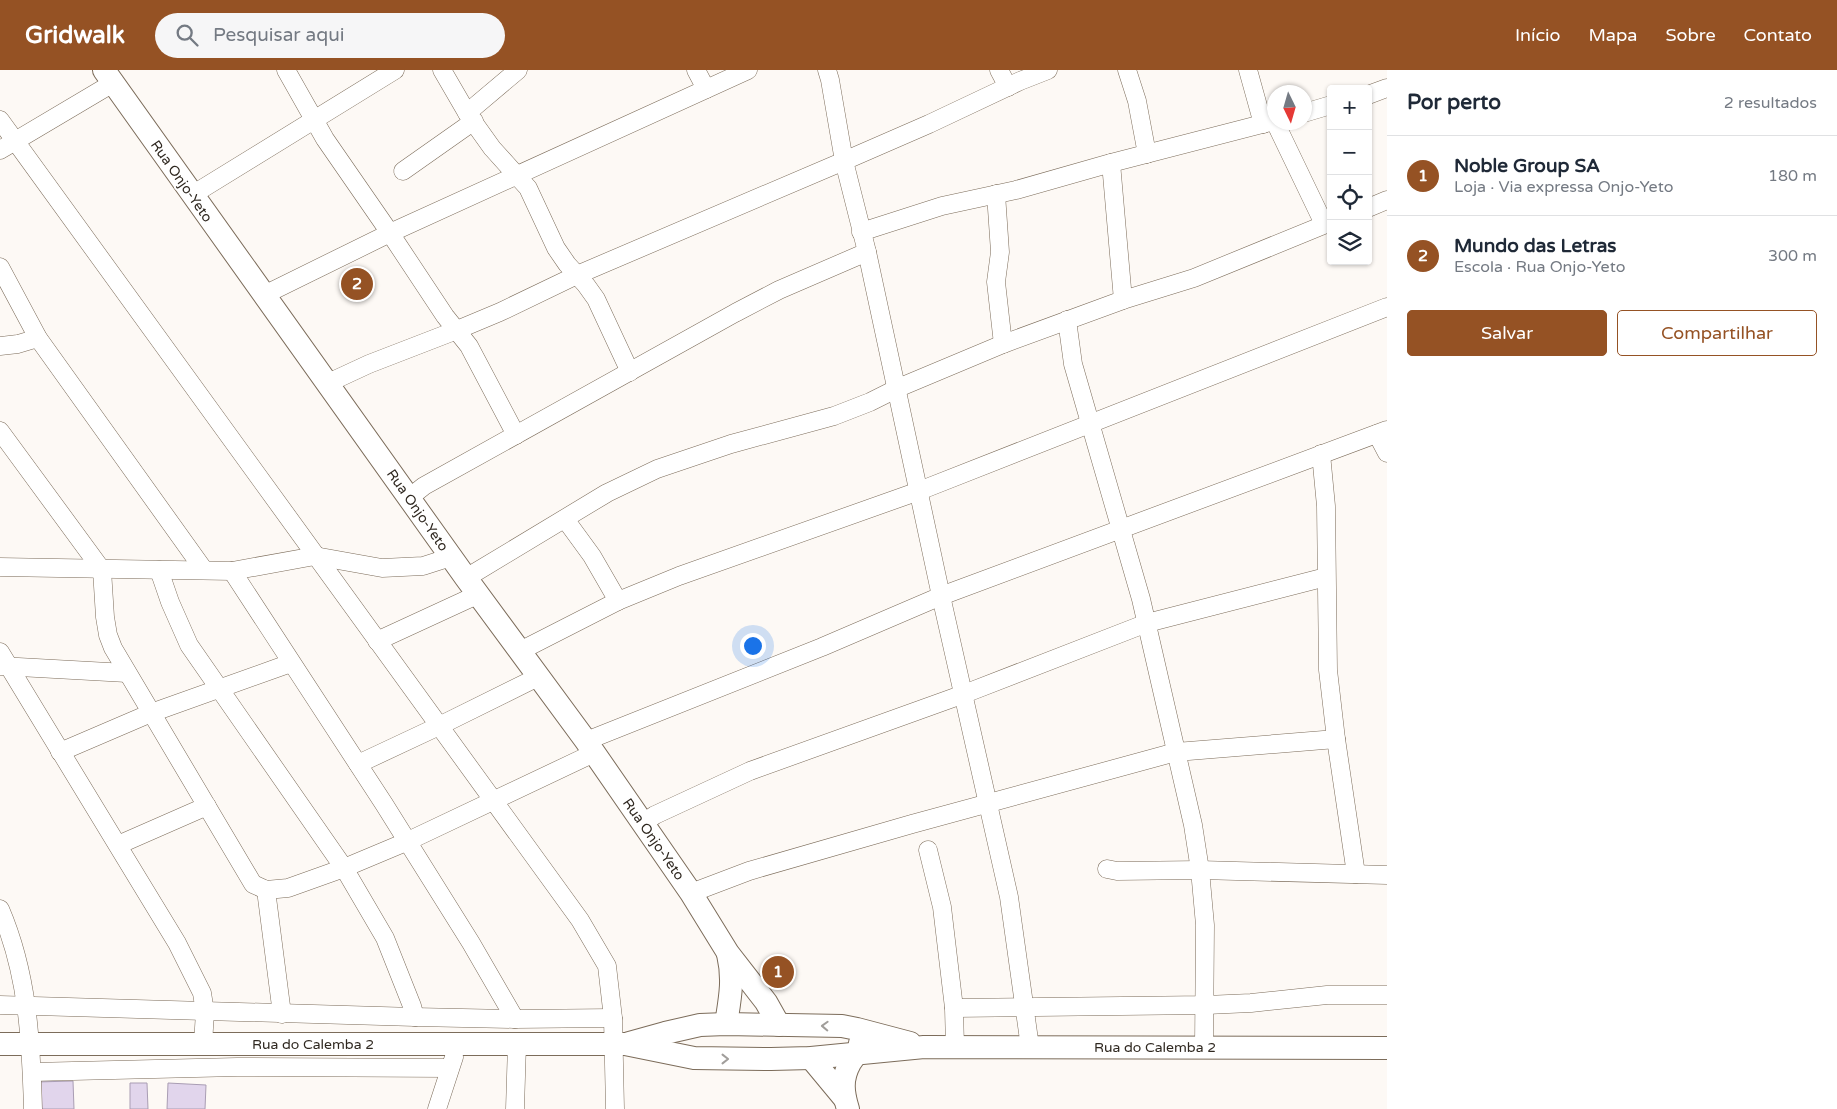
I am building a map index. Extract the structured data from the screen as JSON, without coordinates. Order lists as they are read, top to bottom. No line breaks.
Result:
{"streets":{"main road":["Rua Onjo-Yeto","Rua do Calemba 2"]},"crossings":[["Rua Onjo-Yeto","Rua do Calemba 2"]],"north":"bottom","page":{"header":"Gridwalk","search":"Pesquisar aqui","nav":["Início","Mapa","Sobre","Contato"],"heading":["Por perto","2 resultados"],"map_buttons":["+","−"],"list":[{"mark":"1","name":"Noble Group SA","note":"Loja · Via expressa Onjo-Yeto","value":"180 m"},{"mark":"2","name":"Mundo das Letras","note":"Escola · Rua Onjo-Yeto","value":"300 m"}],"pins":["2","1"],"buttons":["Salvar","Compartilhar"]}}
